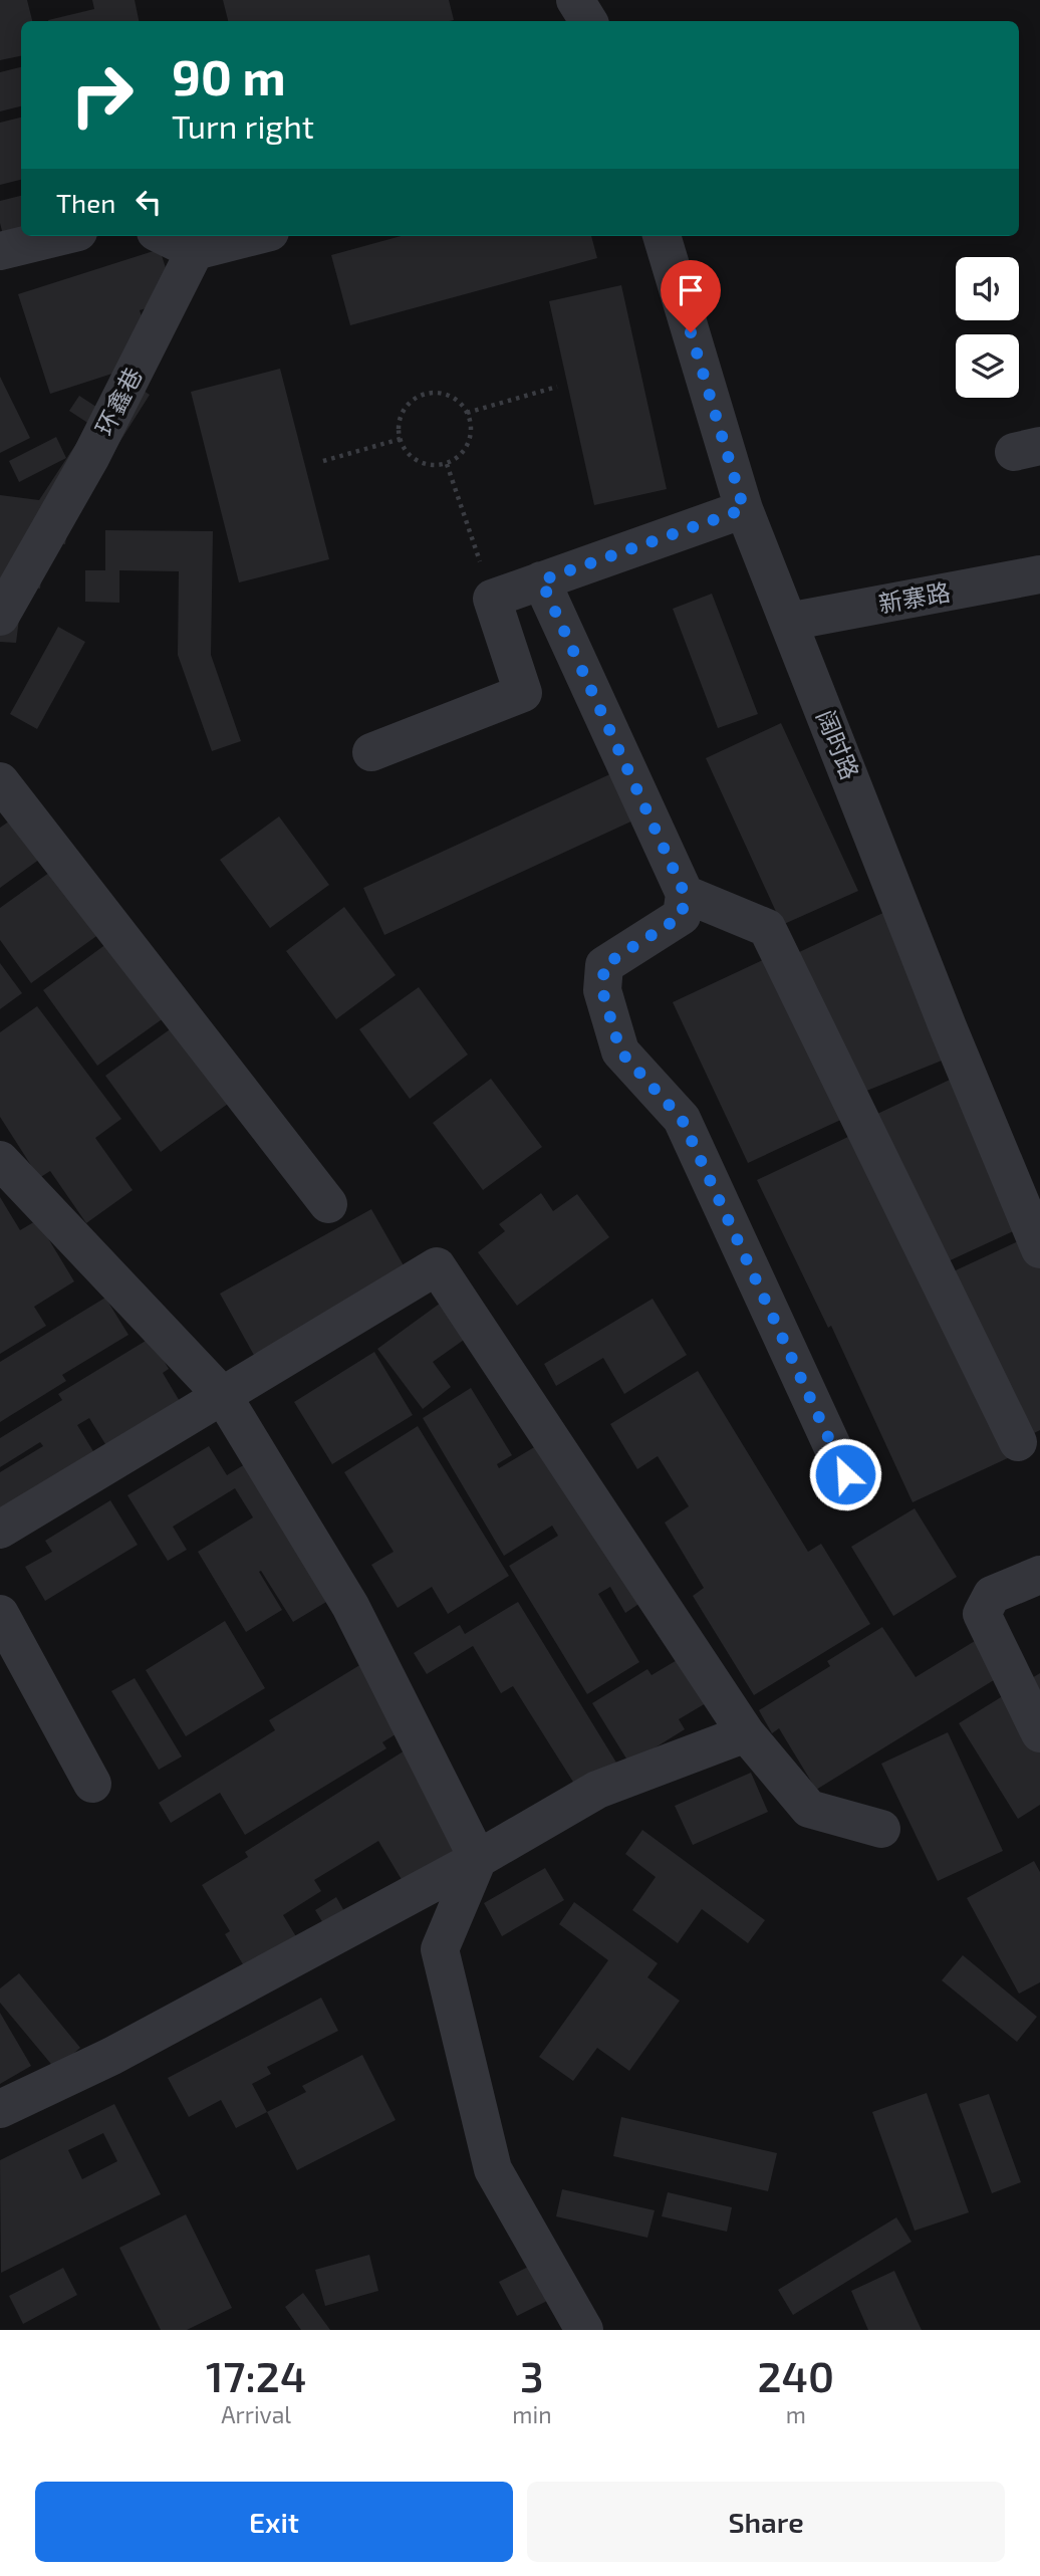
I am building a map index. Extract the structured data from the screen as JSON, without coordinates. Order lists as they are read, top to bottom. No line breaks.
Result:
{"streets":{"street":["环鑫巷","新寨路","阔时路"]},"crossings":[["新寨路","阔时路"]],"page":{"turn":["90 m","Turn right"],"then":"Then","eta":["17:24","Arrival","3","min","240","m"],"buttons":["Exit","Share"]}}
